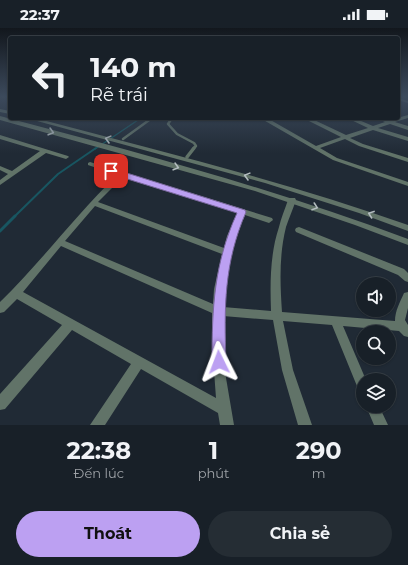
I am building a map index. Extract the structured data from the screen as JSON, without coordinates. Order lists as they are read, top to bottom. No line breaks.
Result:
{"page":{"status":"22:37","turn":["140 m","Rẽ trái"],"eta":["22:38","Đến lúc","1","phút","290","m"],"buttons":["Thoát","Chia sẻ"]}}
